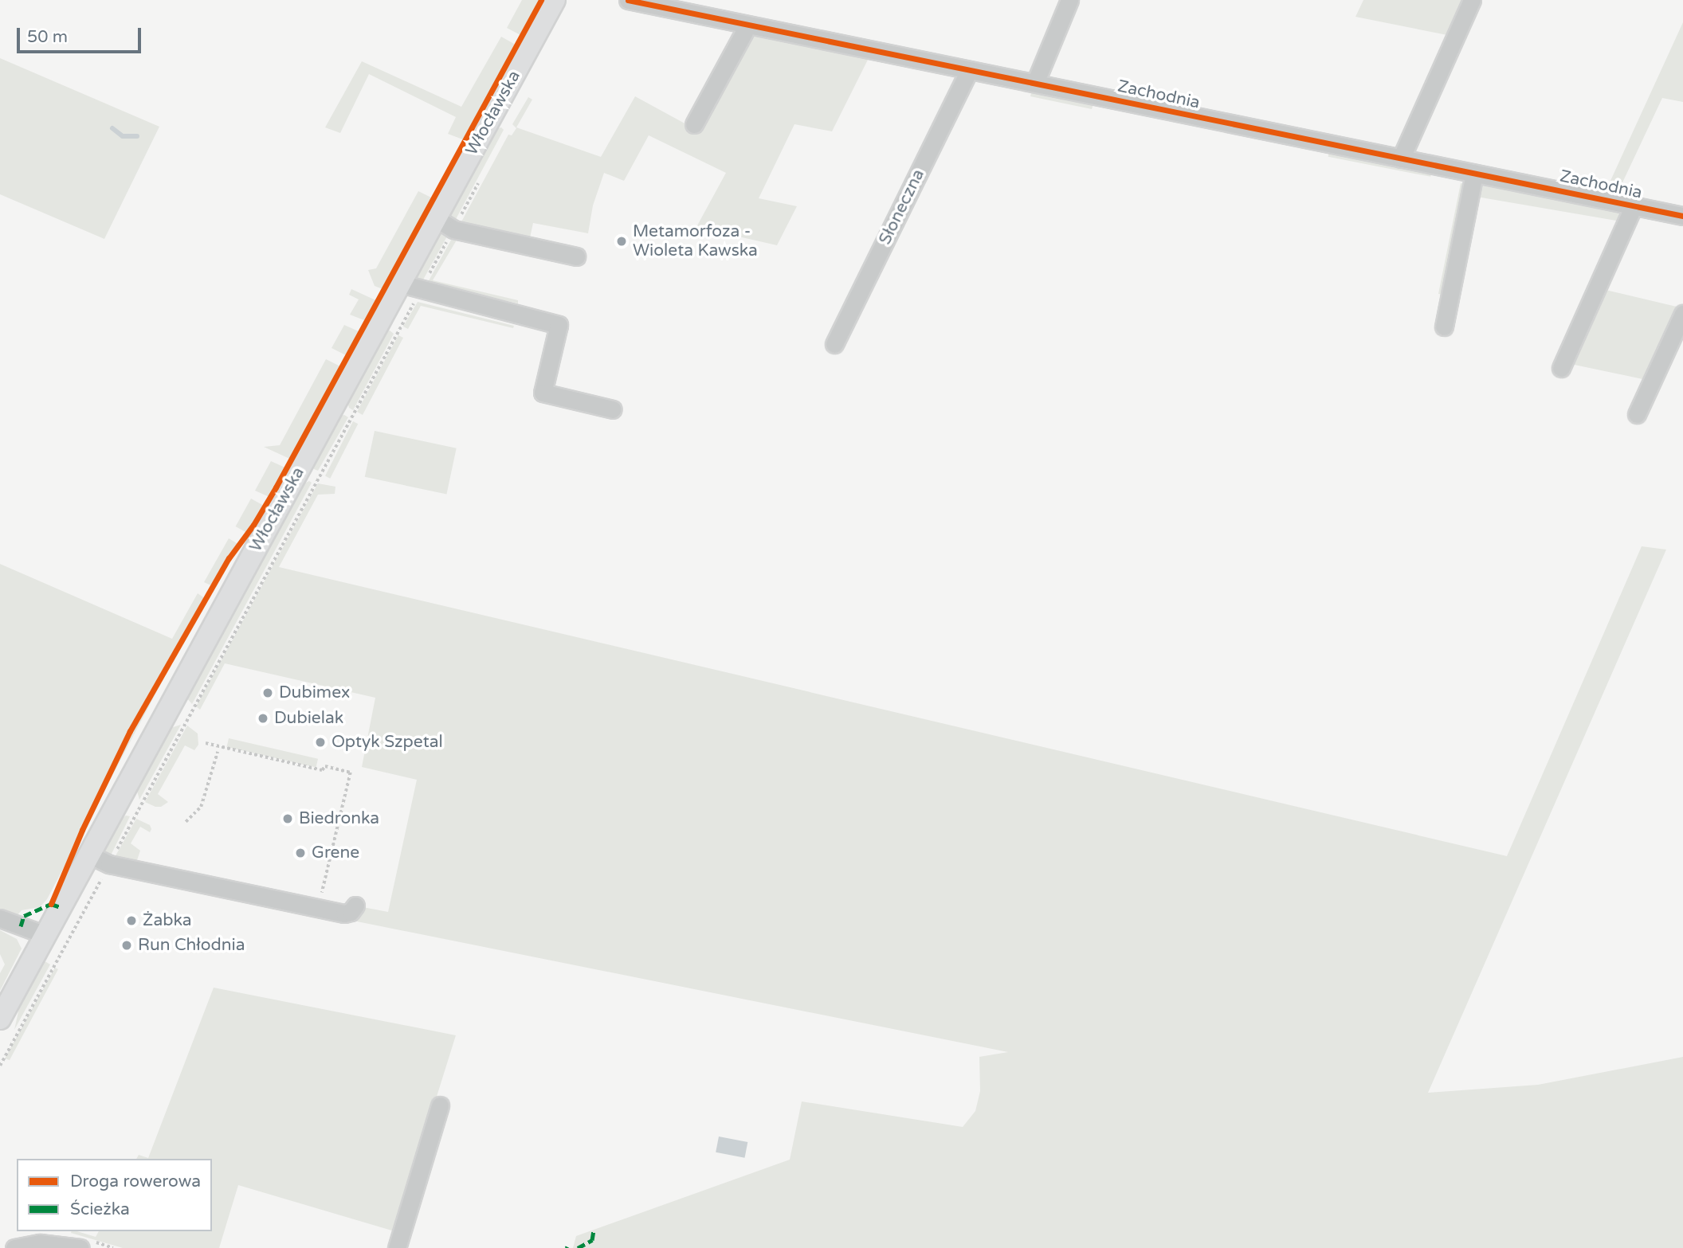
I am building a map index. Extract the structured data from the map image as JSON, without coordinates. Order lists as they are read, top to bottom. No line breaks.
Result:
{"streets":{"main road":["Włocławska"],"street":["Zachodnia","Słoneczna"]},"crossings":[["Zachodnia","Słoneczna"]],"places":["Metamorfoza - Wioleta Kawska","Dubimex","Dubielak","Optyk Szpetal","Biedronka","Grene","Żabka","Run Chłodnia"],"legend":["Droga rowerowa","Ścieżka"],"scale_bar":"50 m"}
